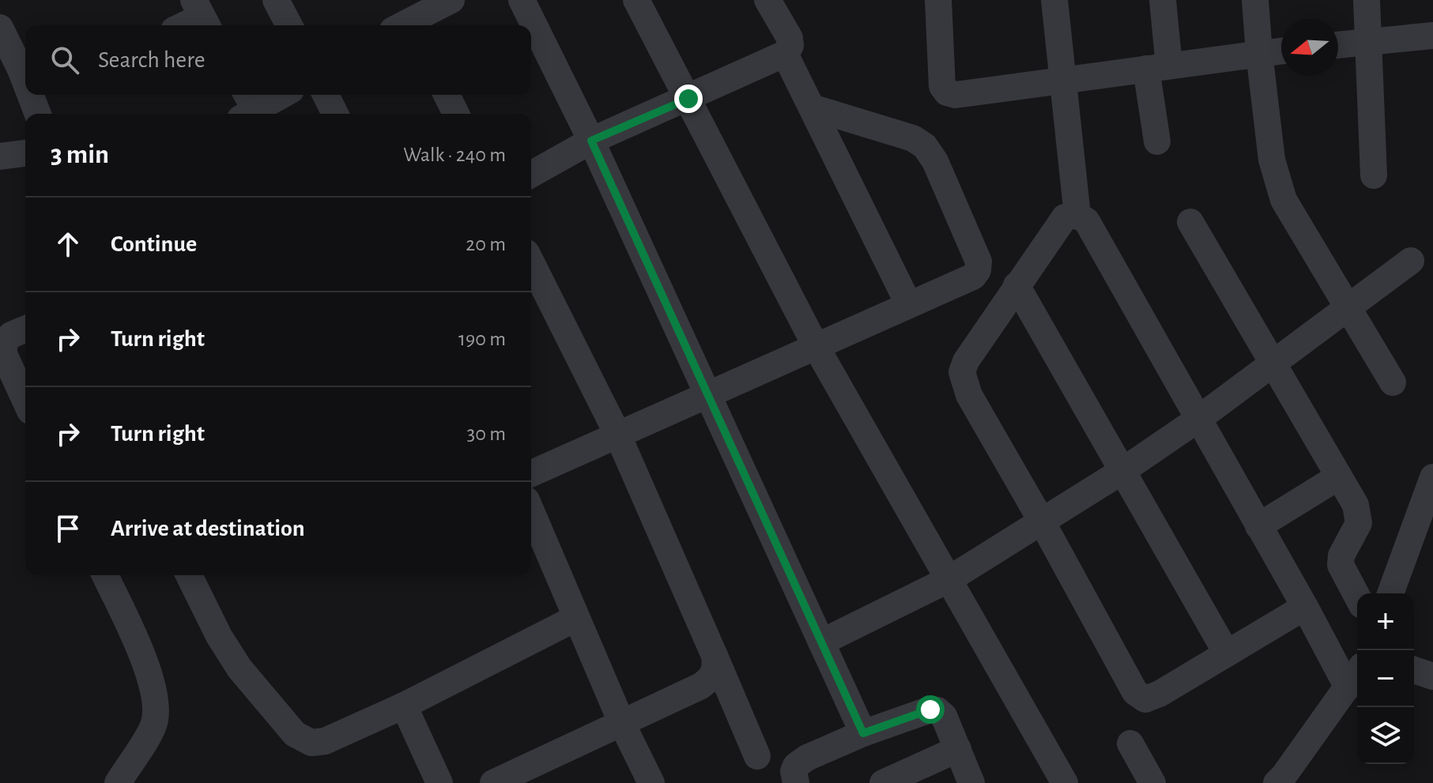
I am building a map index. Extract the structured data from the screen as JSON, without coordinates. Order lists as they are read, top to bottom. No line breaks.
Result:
{"north":"left","page":{"search":"Search here","heading":["3 min","Walk · 240 m"],"list":[["Continue","20 m"],["Turn right","190 m"],["Turn right","30 m"],"Arrive at destination"],"map_buttons":["+","−"]}}
